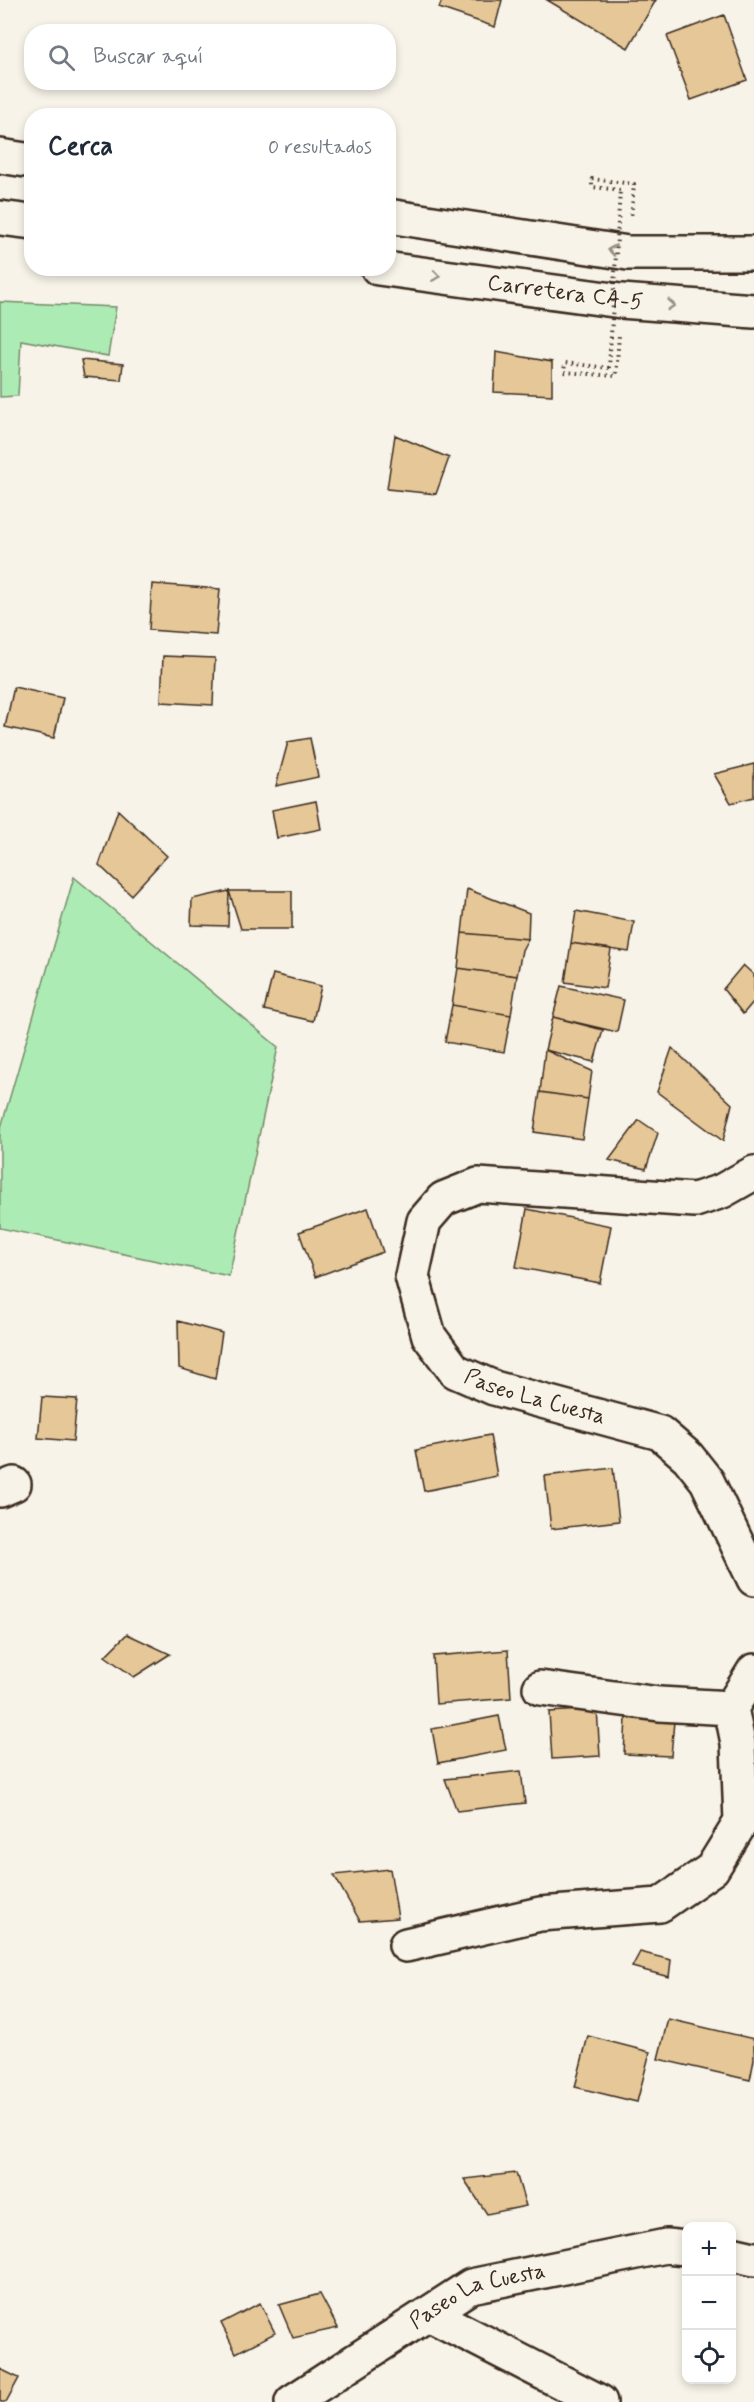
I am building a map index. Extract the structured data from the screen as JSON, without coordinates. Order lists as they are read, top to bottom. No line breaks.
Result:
{"streets":{"main road":["Carretera CA-5","Paseo La Cuesta"]},"page":{"search":"Buscar aquí","heading":["Cerca","0 resultados"],"map_buttons":["+","−"]}}
